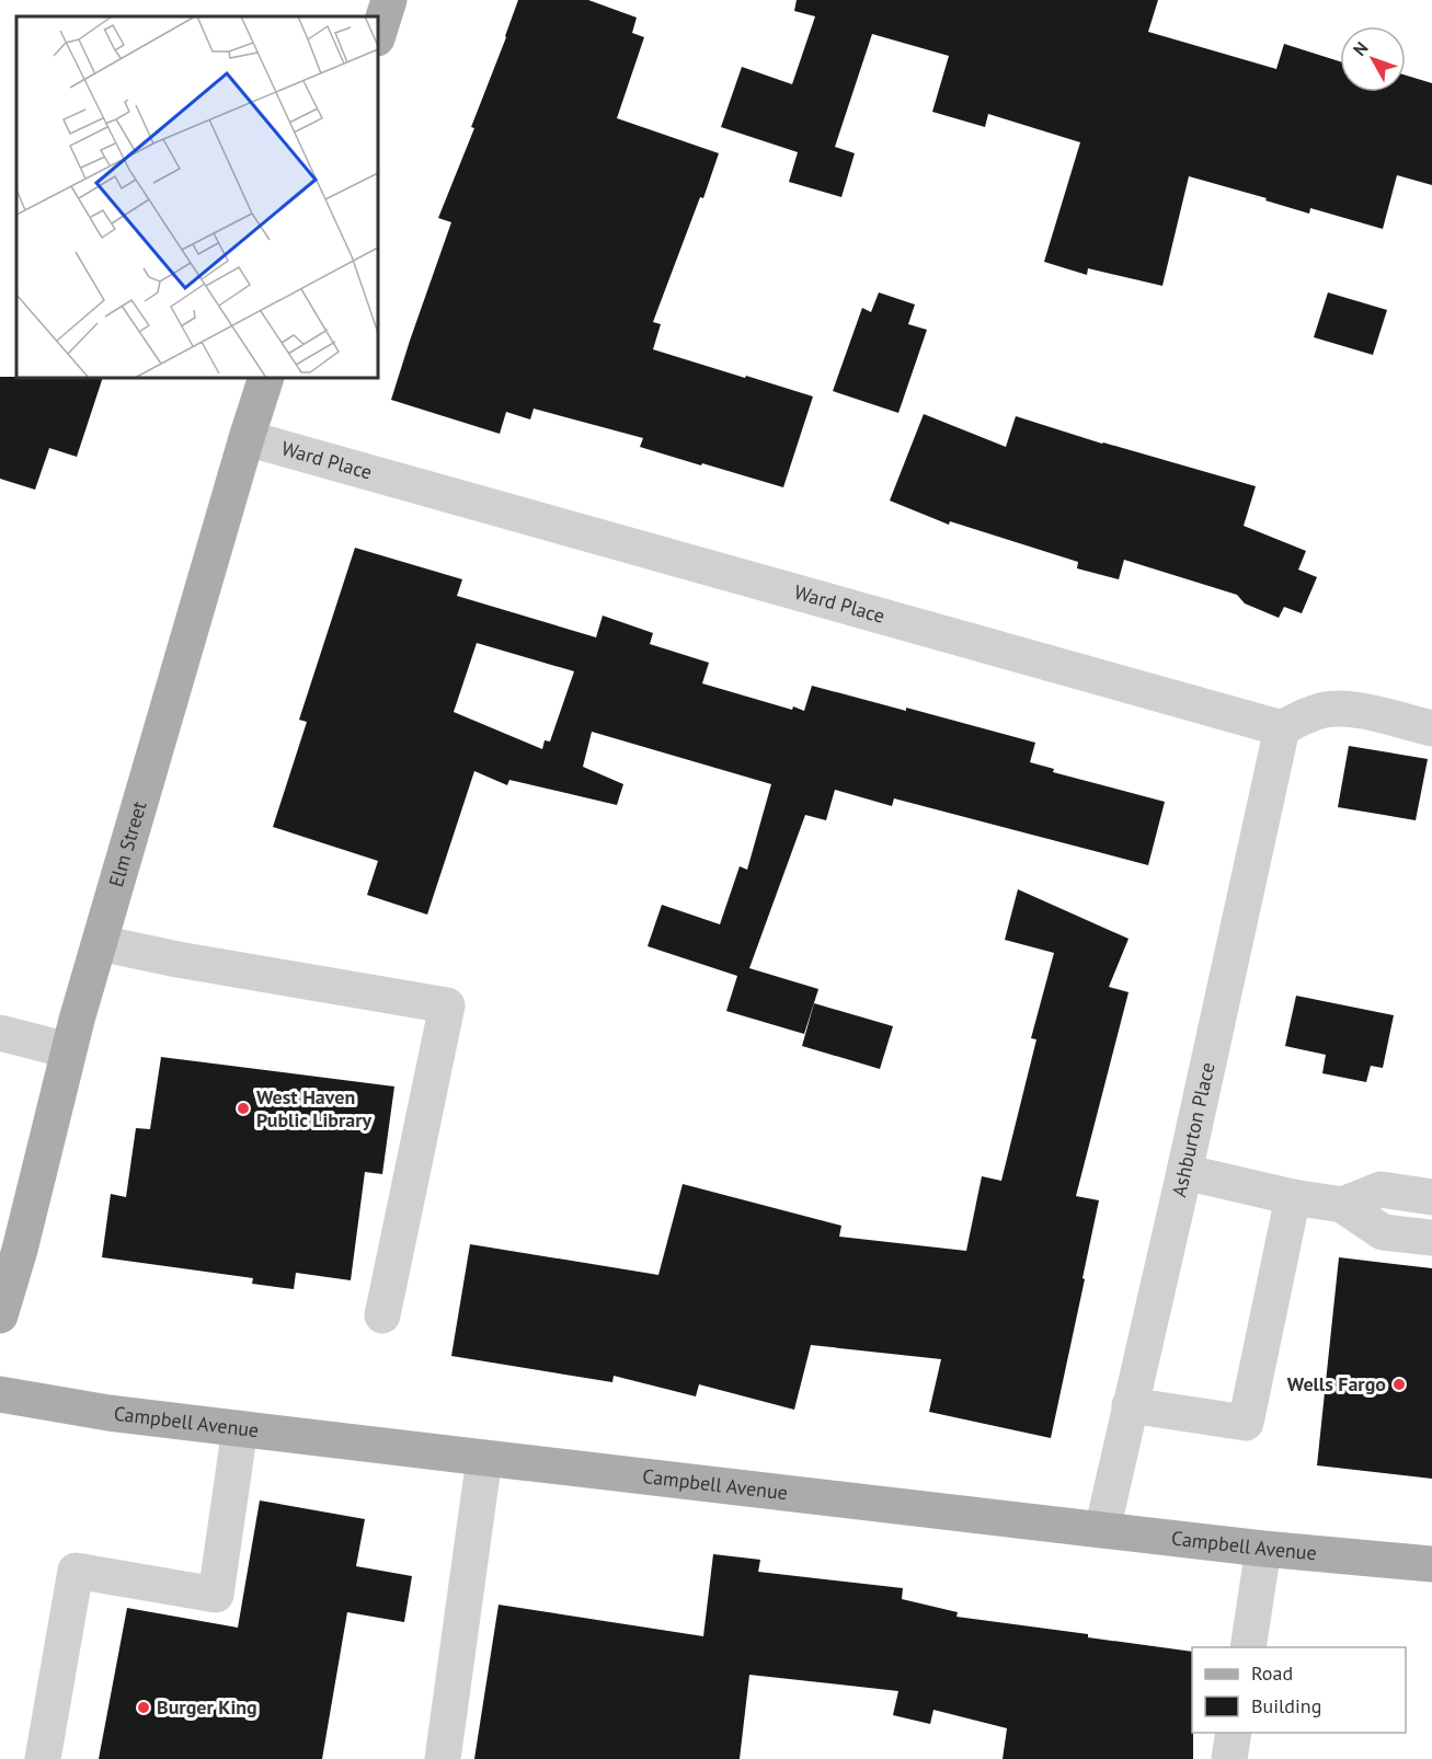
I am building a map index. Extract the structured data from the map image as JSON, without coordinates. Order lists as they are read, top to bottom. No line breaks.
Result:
{"streets":{"main road":["Elm Street","Campbell Avenue"],"street":["Ward Place","Ashburton Place"]},"crossings":[["Ward Place","Elm Street"],["Ward Place","Ashburton Place"],["Ashburton Place","Campbell Avenue"]],"places":["West Haven Public Library","Wells Fargo","Burger King"],"legend":["Road","Building"],"north":"top left"}
